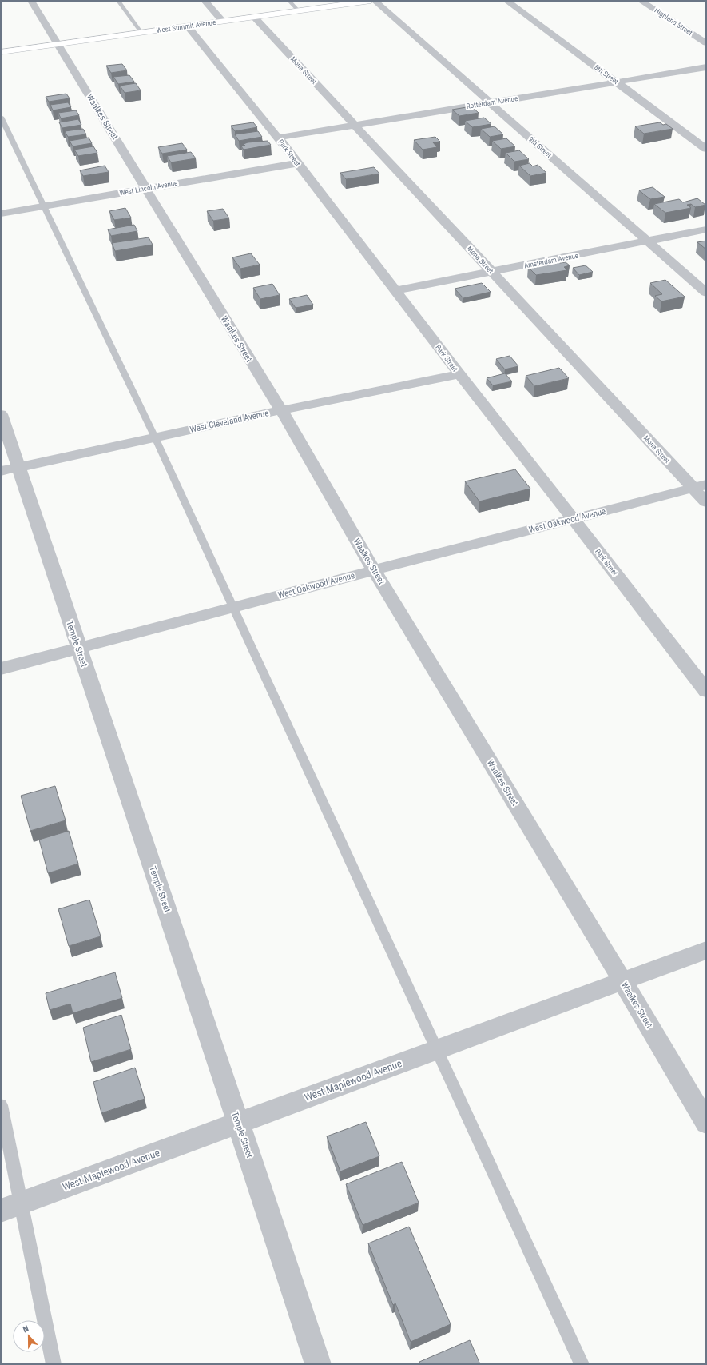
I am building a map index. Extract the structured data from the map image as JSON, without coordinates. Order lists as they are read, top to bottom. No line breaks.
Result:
{"streets":{"street":["Highland Street","West Summit Avenue","Mona Street","8th Street","Rotterdam Avenue","Waalkes Street","9th Street","Park Street","West Lincoln Avenue","Amsterdam Avenue","West Cleveland Avenue","West Oakwood Avenue","Temple Street","West Maplewood Avenue"]},"crossings":[["West Summit Avenue","Mona Street"],["West Summit Avenue","Waalkes Street"],["West Summit Avenue","Park Street"],["Mona Street","Rotterdam Avenue"],["Mona Street","Amsterdam Avenue"],["Mona Street","West Oakwood Avenue"],["8th Street","Rotterdam Avenue"],["Rotterdam Avenue","9th Street"],["Rotterdam Avenue","Park Street"],["Waalkes Street","West Lincoln Avenue"],["Waalkes Street","West Cleveland Avenue"],["Waalkes Street","West Oakwood Avenue"],["Waalkes Street","West Maplewood Avenue"],["9th Street","Amsterdam Avenue"],["Park Street","West Lincoln Avenue"],["Park Street","Amsterdam Avenue"],["Park Street","West Cleveland Avenue"],["Park Street","West Oakwood Avenue"],["West Cleveland Avenue","Temple Street"],["West Oakwood Avenue","Temple Street"],["Temple Street","West Maplewood Avenue"]],"north":"top"}
